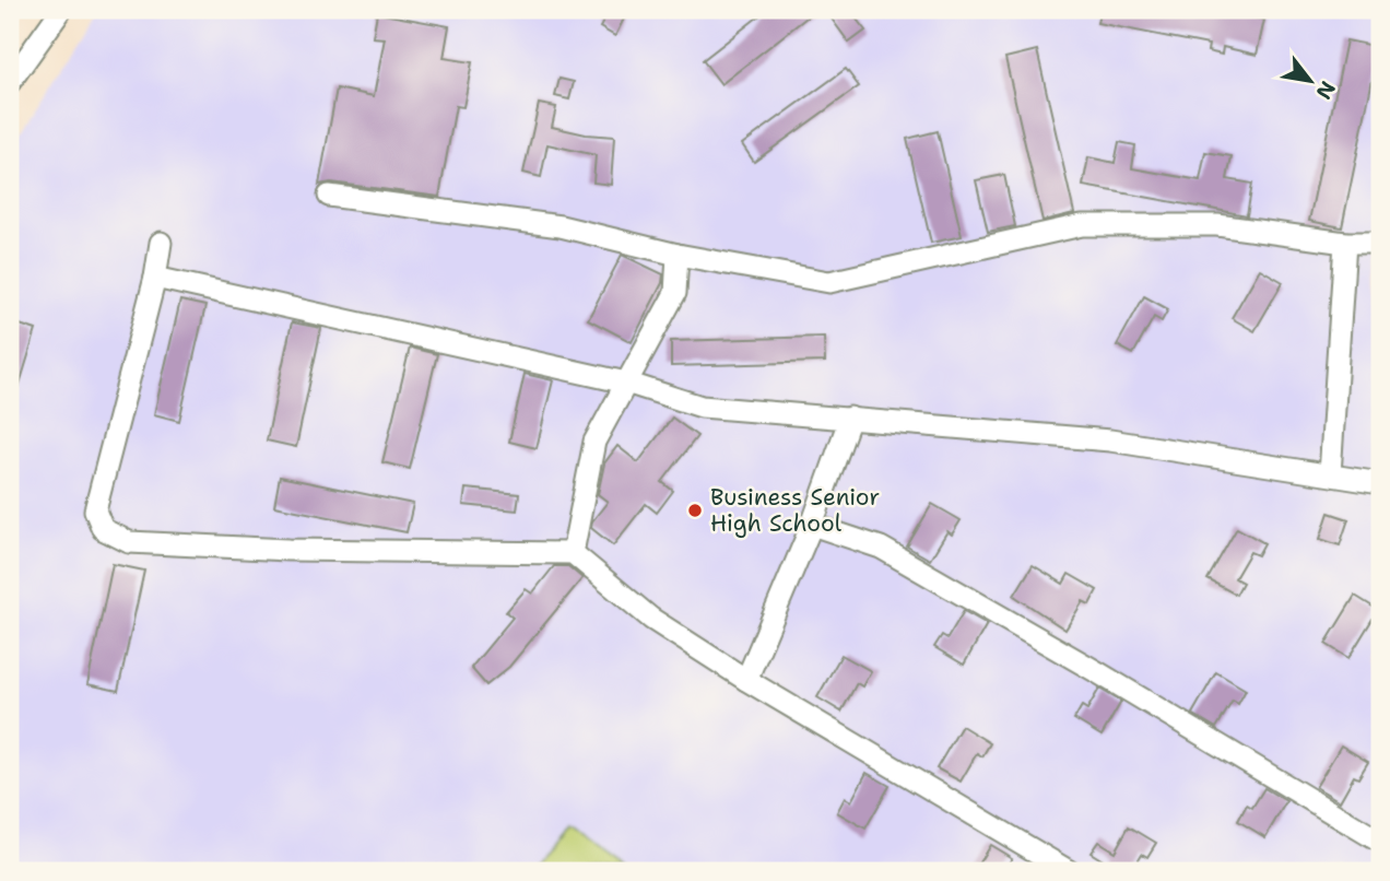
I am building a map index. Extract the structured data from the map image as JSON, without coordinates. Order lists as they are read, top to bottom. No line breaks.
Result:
{"places":["Business Senior High School"],"north":"bottom right"}
